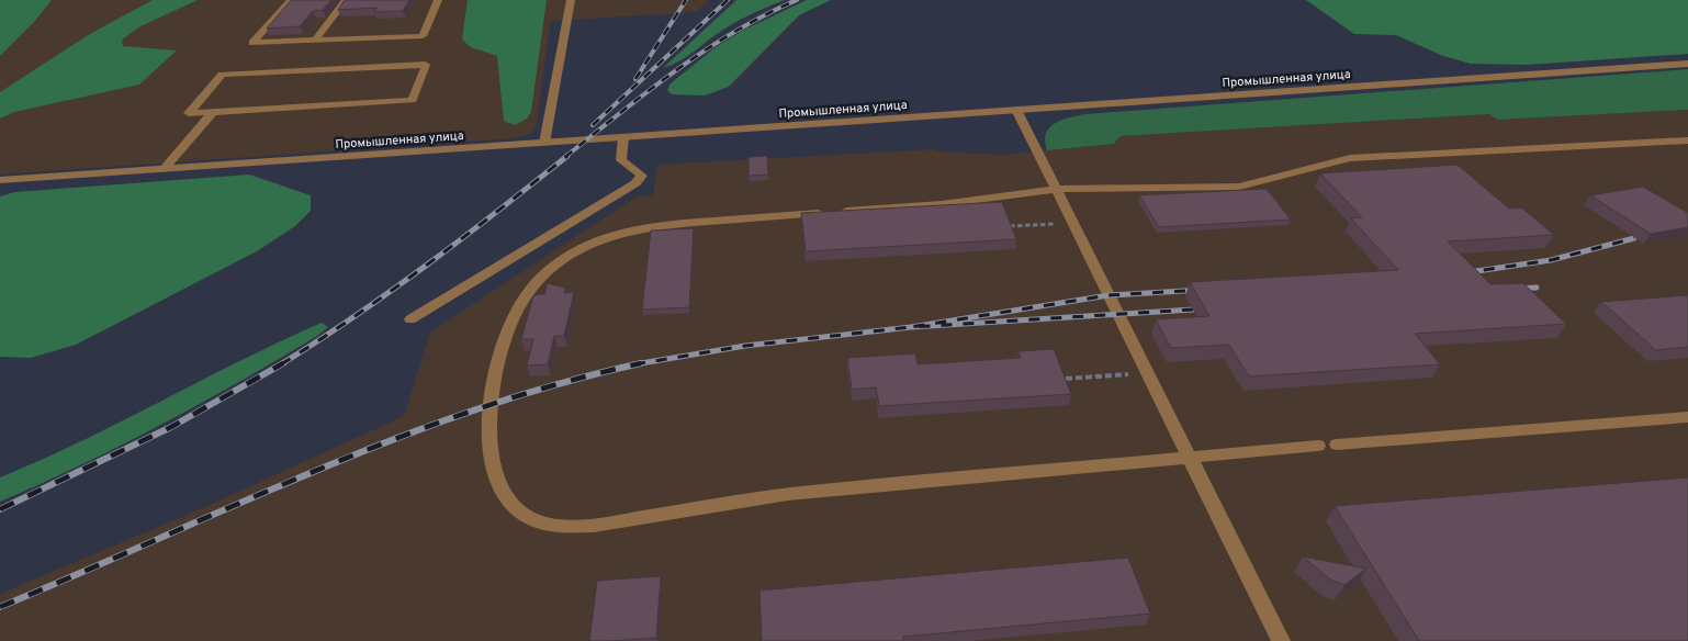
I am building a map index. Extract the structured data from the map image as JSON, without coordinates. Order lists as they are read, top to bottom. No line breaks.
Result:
{"streets":{"street":["Промышленная улица"]}}
